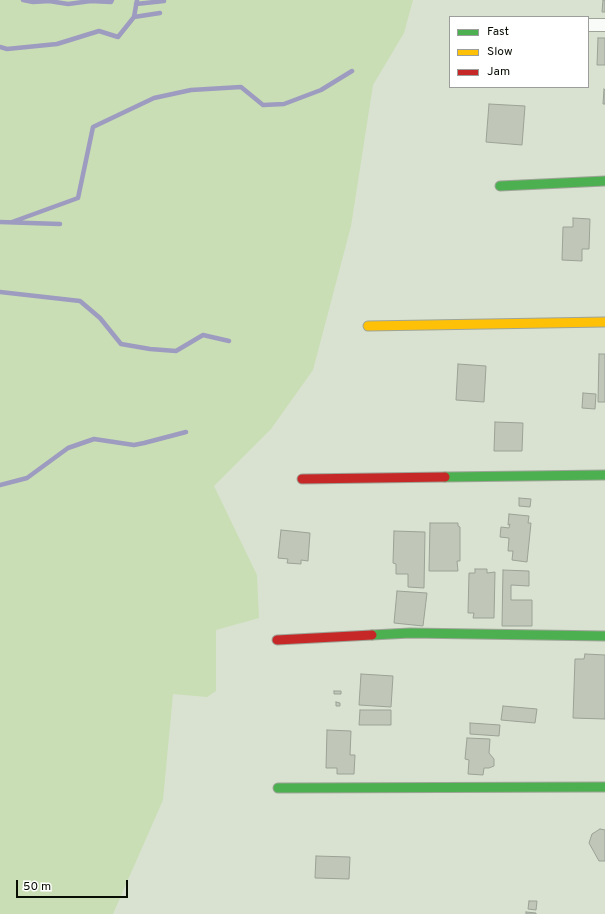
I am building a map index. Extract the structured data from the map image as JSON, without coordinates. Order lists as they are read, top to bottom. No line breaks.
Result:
{"legend":["Fast","Slow","Jam"],"scale_bar":"50 m"}
